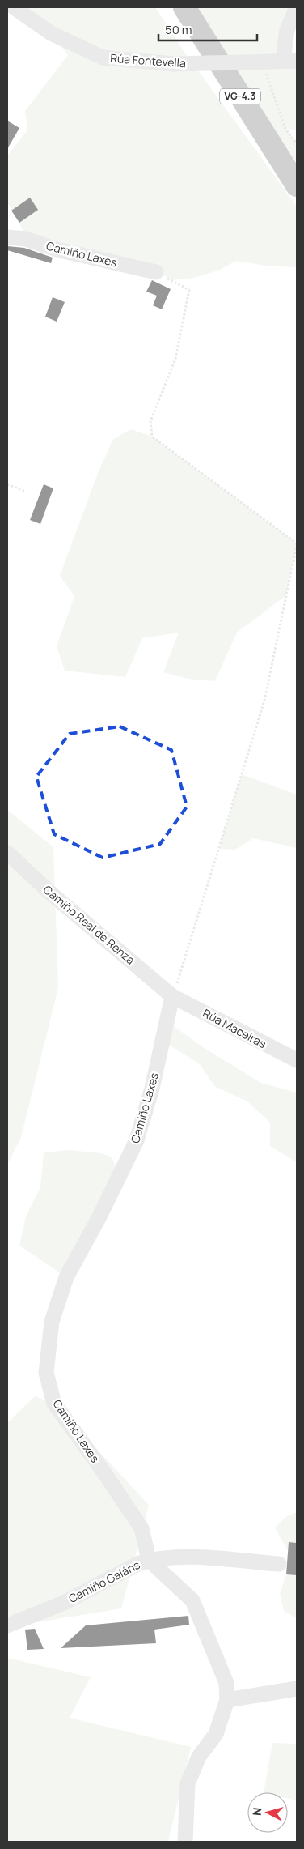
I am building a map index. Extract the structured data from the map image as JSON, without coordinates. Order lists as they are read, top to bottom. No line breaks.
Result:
{"streets":{"highway":["VG-4.3"],"street":["Rúa Fontevella","Camiño Laxes","Camiño Real de Renza","Rúa Maceiras","Camiño Galáns"]},"crossings":[["Camiño Laxes","Camiño Real de Renza"],["Camiño Laxes","Rúa Maceiras"],["Camiño Laxes","Camiño Galáns"],["Camiño Real de Renza","Rúa Maceiras"]],"scale_bar":"50 m","north":"left"}
